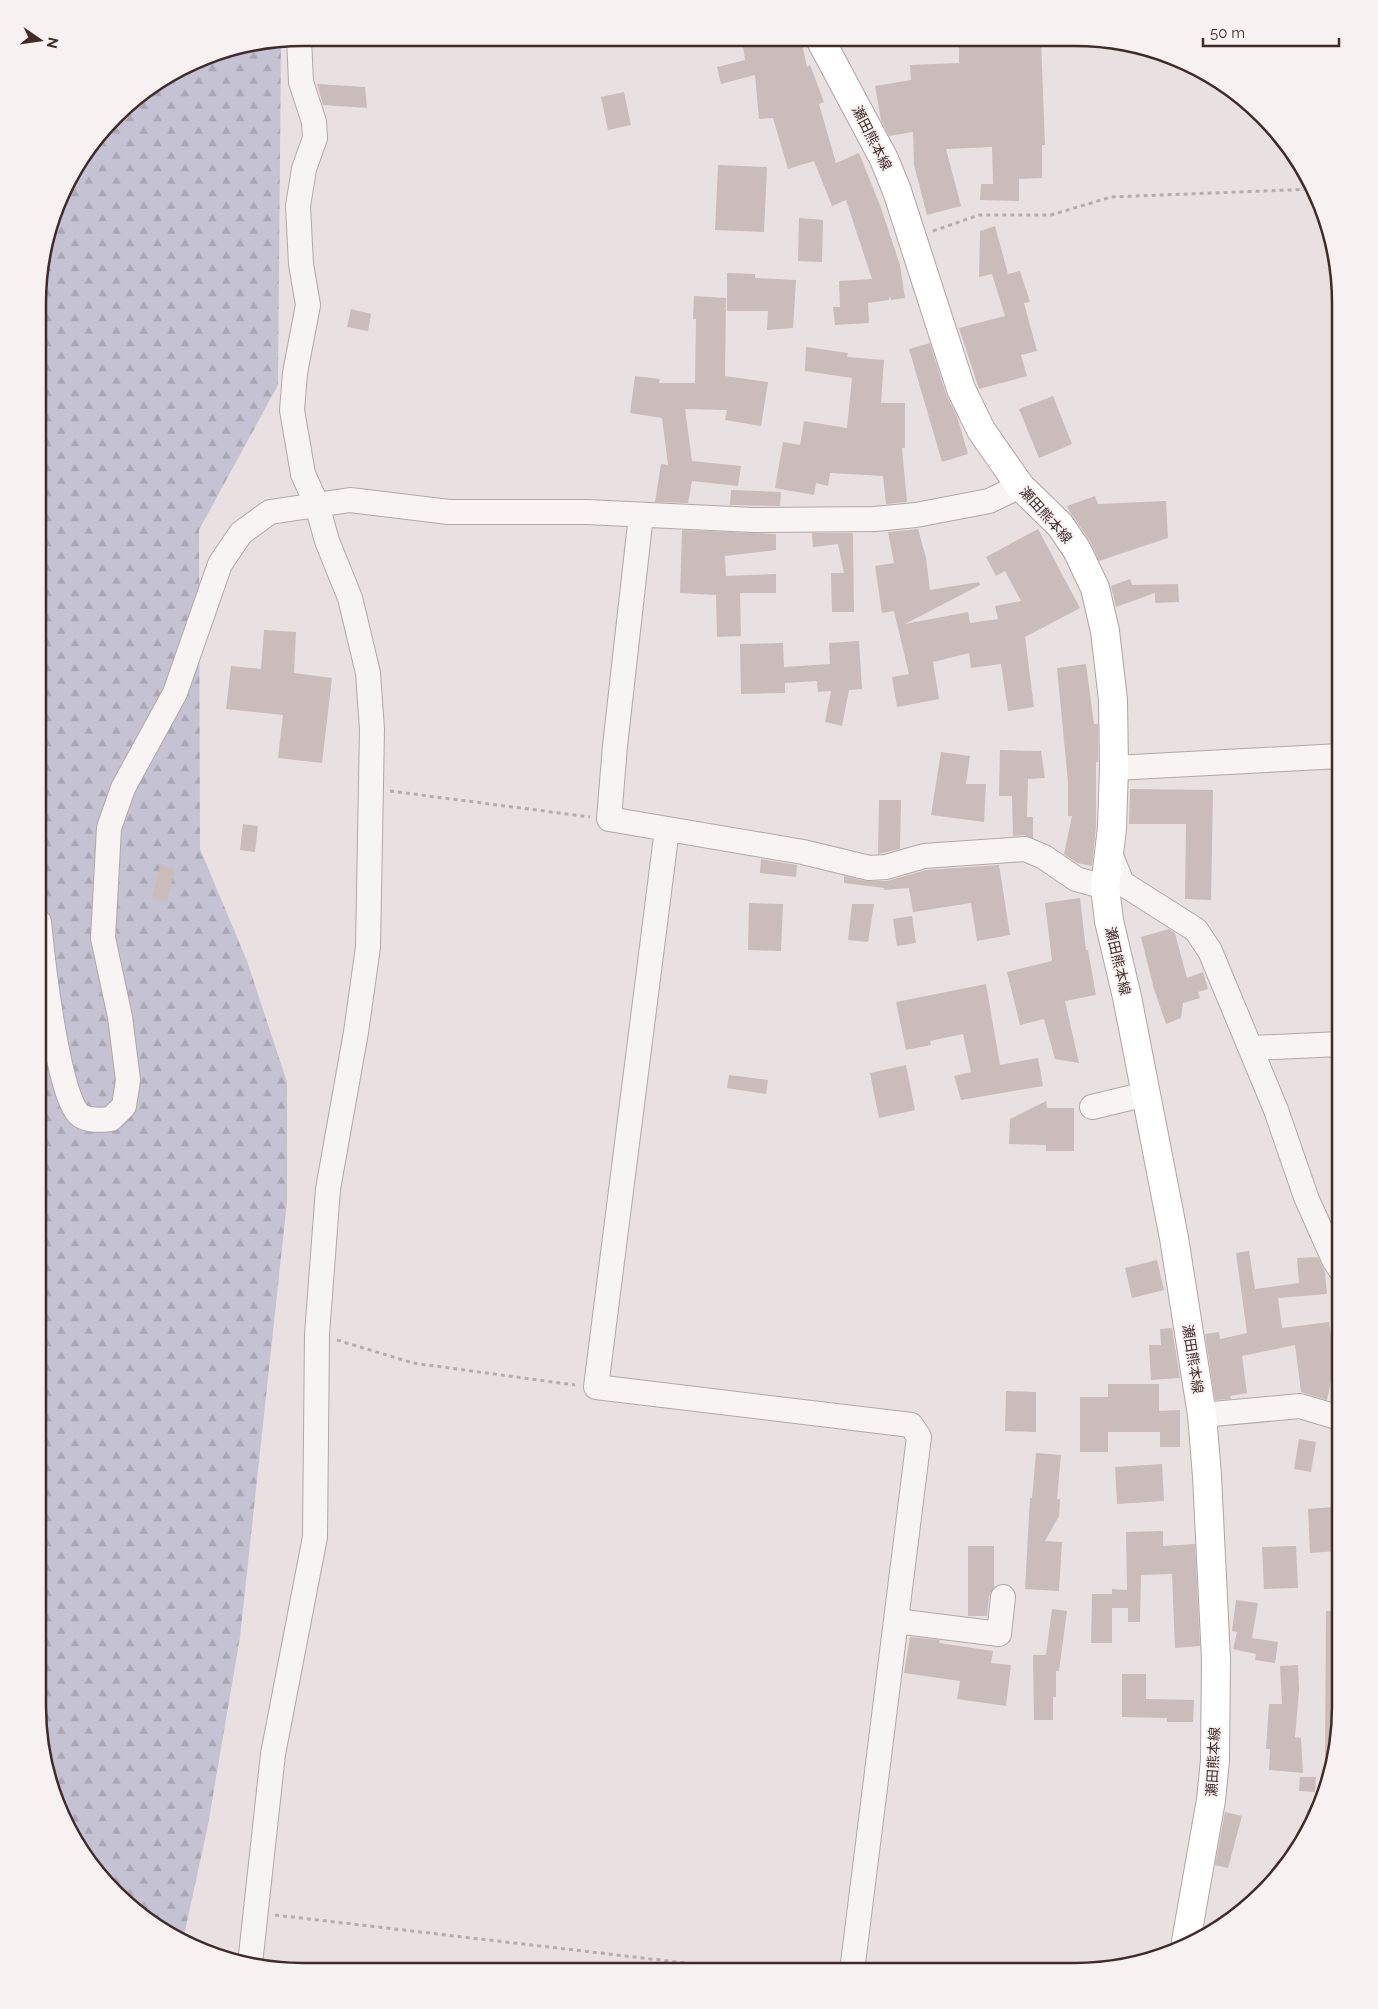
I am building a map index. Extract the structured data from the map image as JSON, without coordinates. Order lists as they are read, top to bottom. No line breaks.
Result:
{"streets":{"main road":["瀬田熊本線"]},"scale_bar":"50 m","north":"right"}
